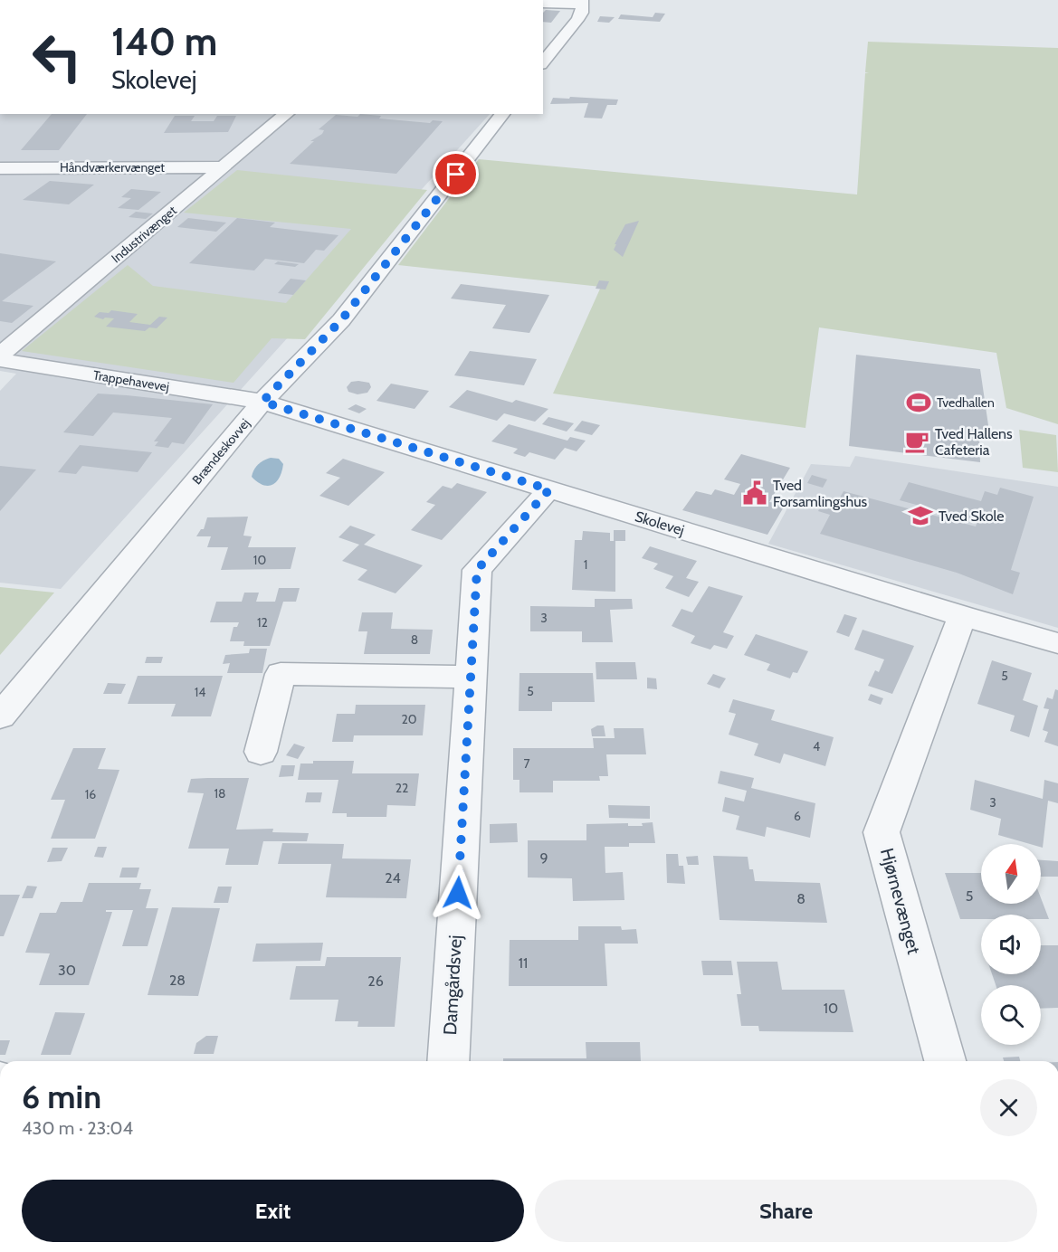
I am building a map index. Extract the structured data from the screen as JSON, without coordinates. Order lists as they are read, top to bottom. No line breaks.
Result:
{"streets":{"street":["Håndværkervænget","Industrivænget","Trappehavevej","Brændeskovvej","Skolevej","Hjørnevænget","Damgårdsvej"]},"crossings":[["Håndværkervænget","Industrivænget"],["Trappehavevej","Brændeskovvej"],["Trappehavevej","Skolevej"],["Brændeskovvej","Skolevej"],["Skolevej","Hjørnevænget"],["Skolevej","Damgårdsvej"]],"places":{"sports":["Tvedhallen"],"cafe":["Tved Hallens Cafeteria"],"public building":["Tved Forsamlingshus"],"school or university":["Tved Skole"]},"house_numbers":["10","1","3","12","8","5","5","14","20","4","7","22","18","16","3","6","9","24","5","8","11","30","28","26","10"],"north":"top","page":{"turn":["140 m","Skolevej"],"heading":["6 min","430 m · 23:04"],"buttons":["Exit","Share"]}}
